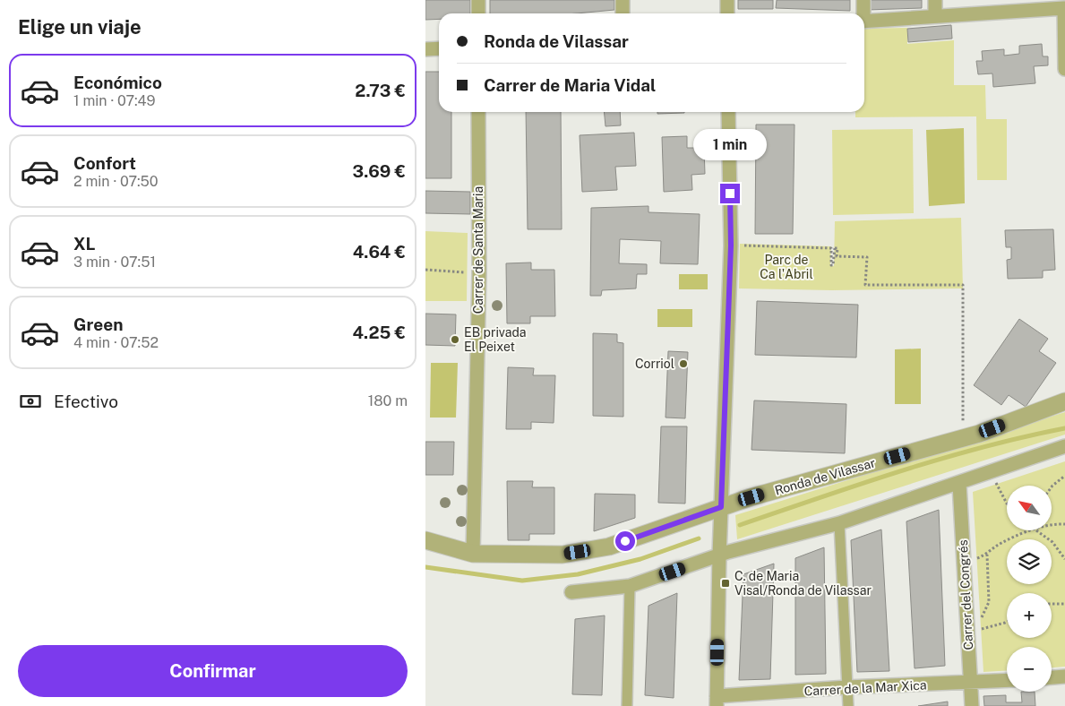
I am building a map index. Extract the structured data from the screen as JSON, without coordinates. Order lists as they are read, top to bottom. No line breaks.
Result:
{"streets":{"street":["Carrer de Santa Maria","Ronda de Vilassar","Carrer del Congrés","Carrer de la Mar Xica"]},"crossings":[["Carrer de Santa Maria","Ronda de Vilassar"],["Carrer del Congrés","Carrer de la Mar Xica"]],"parks":["Parc de Ca l'Abril"],"places":{"other":["EB privada El Peixet","Corriol"],"transit":["C. de Maria Visal/Ronda de Vilassar"]},"north":"top left","page":{"heading":"Elige un viaje","banner":["Ronda de Vilassar","Carrer de Maria Vidal"],"list":[{"name":"Económico","note":"1 min · 07:49","value":"2.73 €"},{"name":"Confort","note":"2 min · 07:50","value":"3.69 €"},{"name":"XL","note":"3 min · 07:51","value":"4.64 €"},{"name":"Green","note":"4 min · 07:52","value":"4.25 €"}],"bubble":"1 min","pay":["Efectivo","180 m"],"map_buttons":["+","−"],"buttons":"Confirmar"}}
